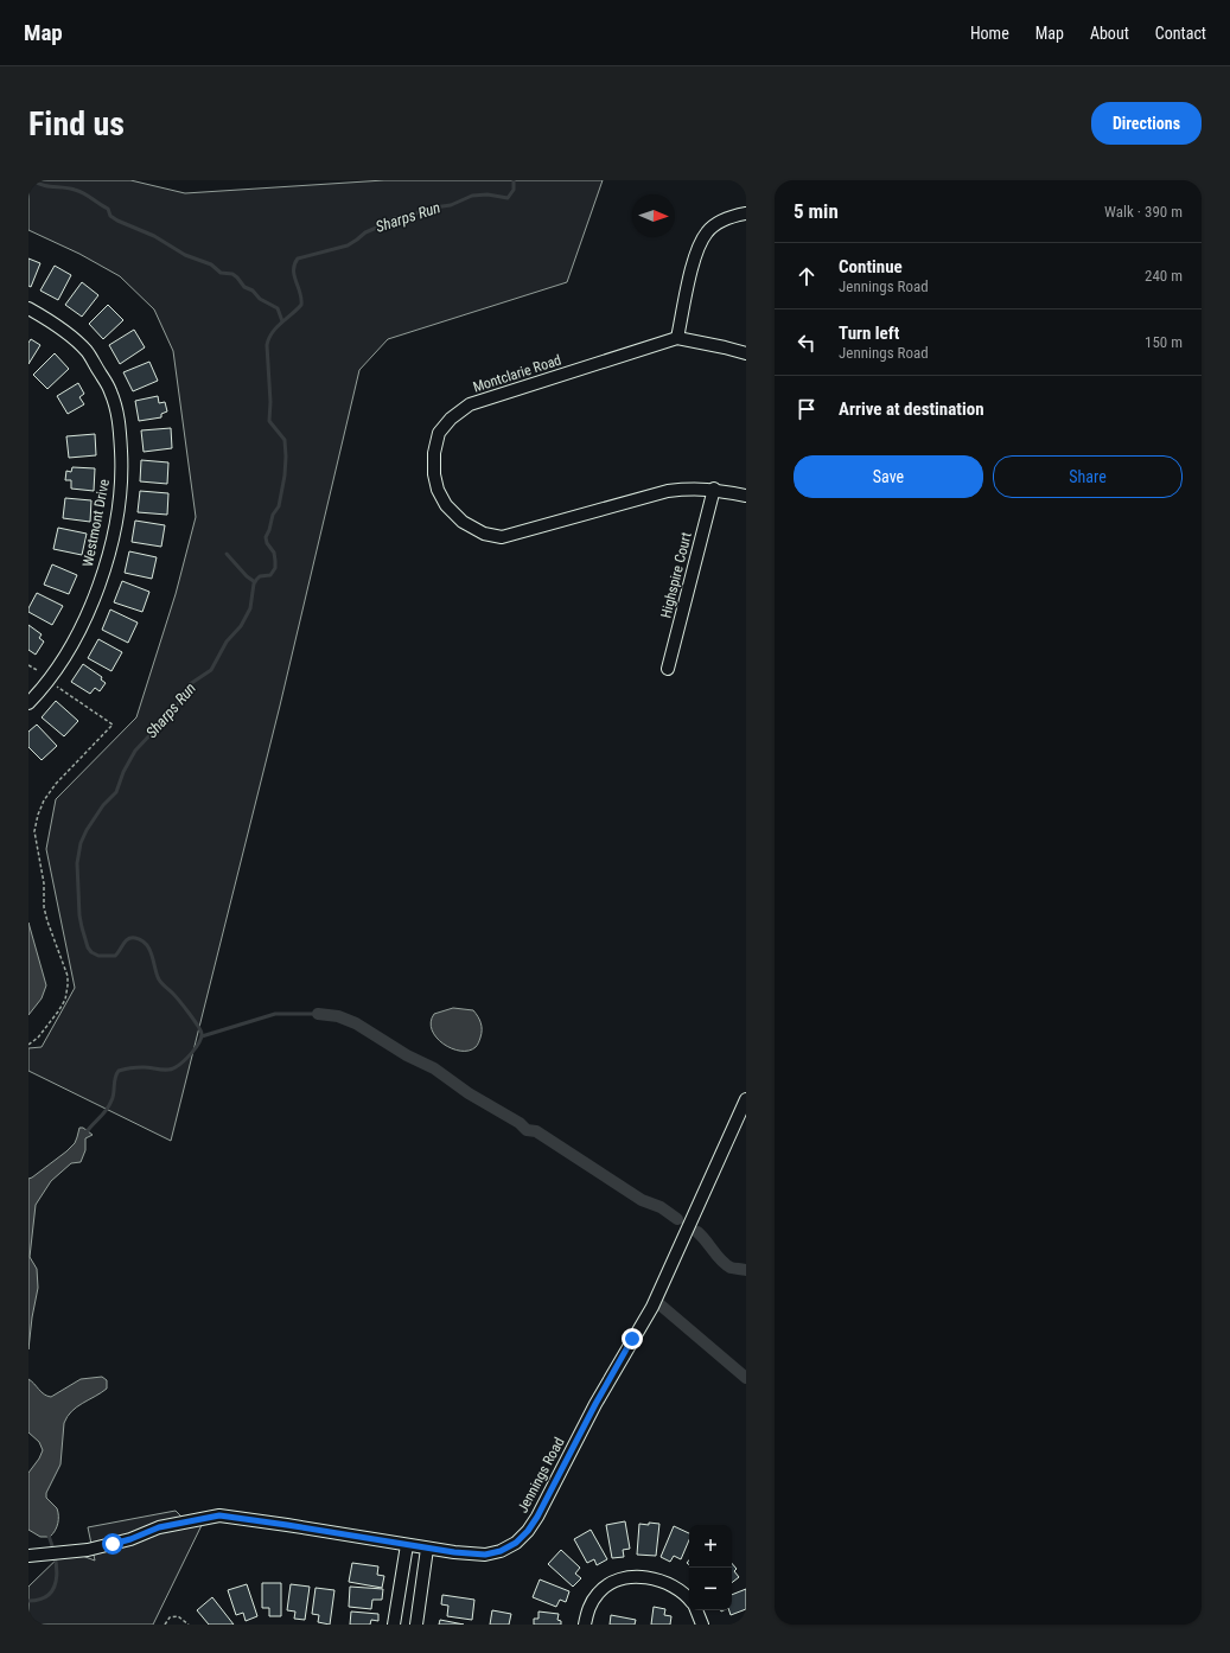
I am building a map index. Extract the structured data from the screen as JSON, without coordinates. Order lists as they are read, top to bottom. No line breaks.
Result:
{"streets":{"street":["Montclarie Road","Westmont Drive","Highspire Court","Jennings Road"]},"crossings":[["Montclarie Road","Highspire Court"]],"water":["Sharps Run"],"north":"right","page":{"header":"Map","nav":["Home","Map","About","Contact"],"buttons":["Directions",["Save","Share"]],"title":"Find us","heading":["5 min","Walk · 390 m"],"list":[["Continue","Jennings Road","240 m"],["Turn left","Jennings Road","150 m"],"Arrive at destination"],"map_buttons":["+","−"]}}
